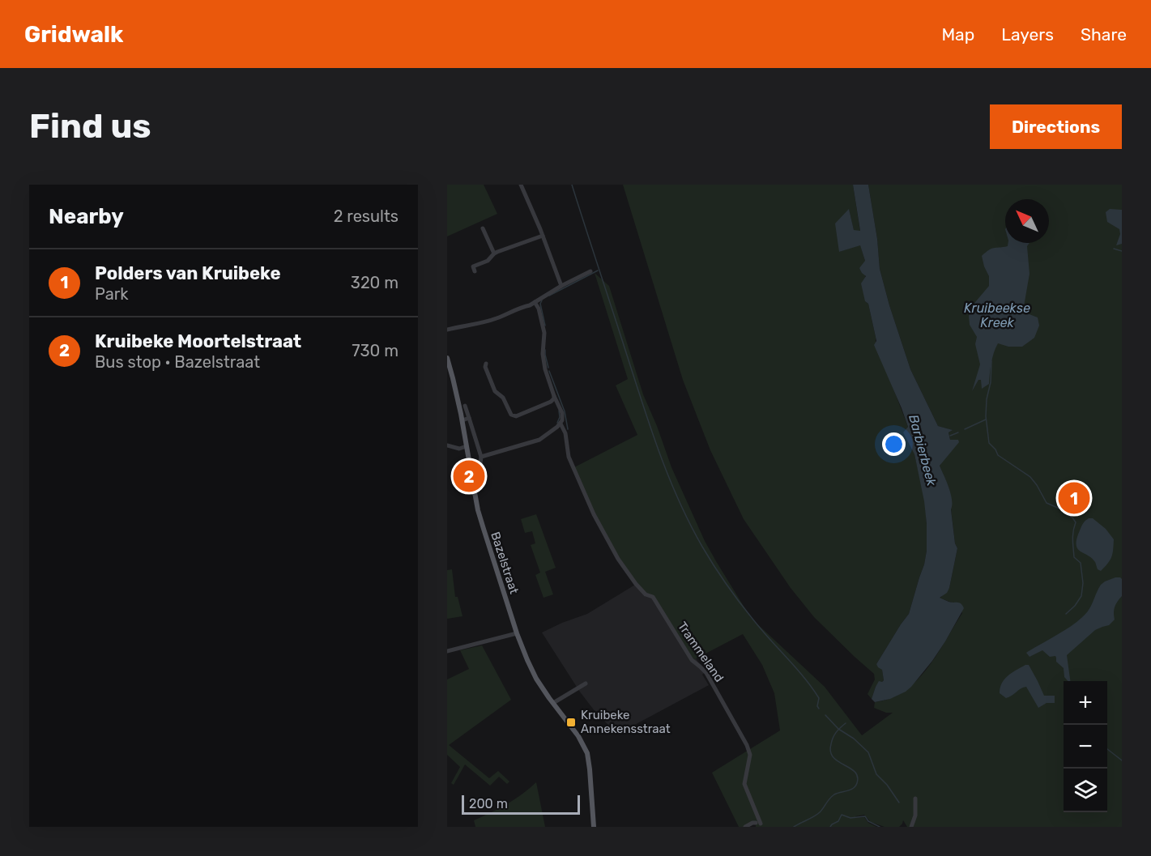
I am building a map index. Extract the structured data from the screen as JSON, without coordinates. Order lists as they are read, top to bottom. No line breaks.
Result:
{"streets":{"main road":["Bazelstraat"],"street":["Trammeland"]},"water":["Kruibeekse Kreek","Barbierbeek"],"places":{"transit":["Kruibeke Annekensstraat"]},"scale_bar":"200 m","north":"top left","page":{"header":"Gridwalk","nav":["Map","Layers","Share"],"buttons":"Directions","title":"Find us","heading":["Nearby","2 results"],"list":[{"mark":"1","name":"Polders van Kruibeke","note":"Park","value":"320 m"},{"mark":"2","name":"Kruibeke Moortelstraat","note":"Bus stop · Bazelstraat","value":"730 m"}],"pins":["2","1"],"map_buttons":["+","−"],"scale":"200 m"}}
